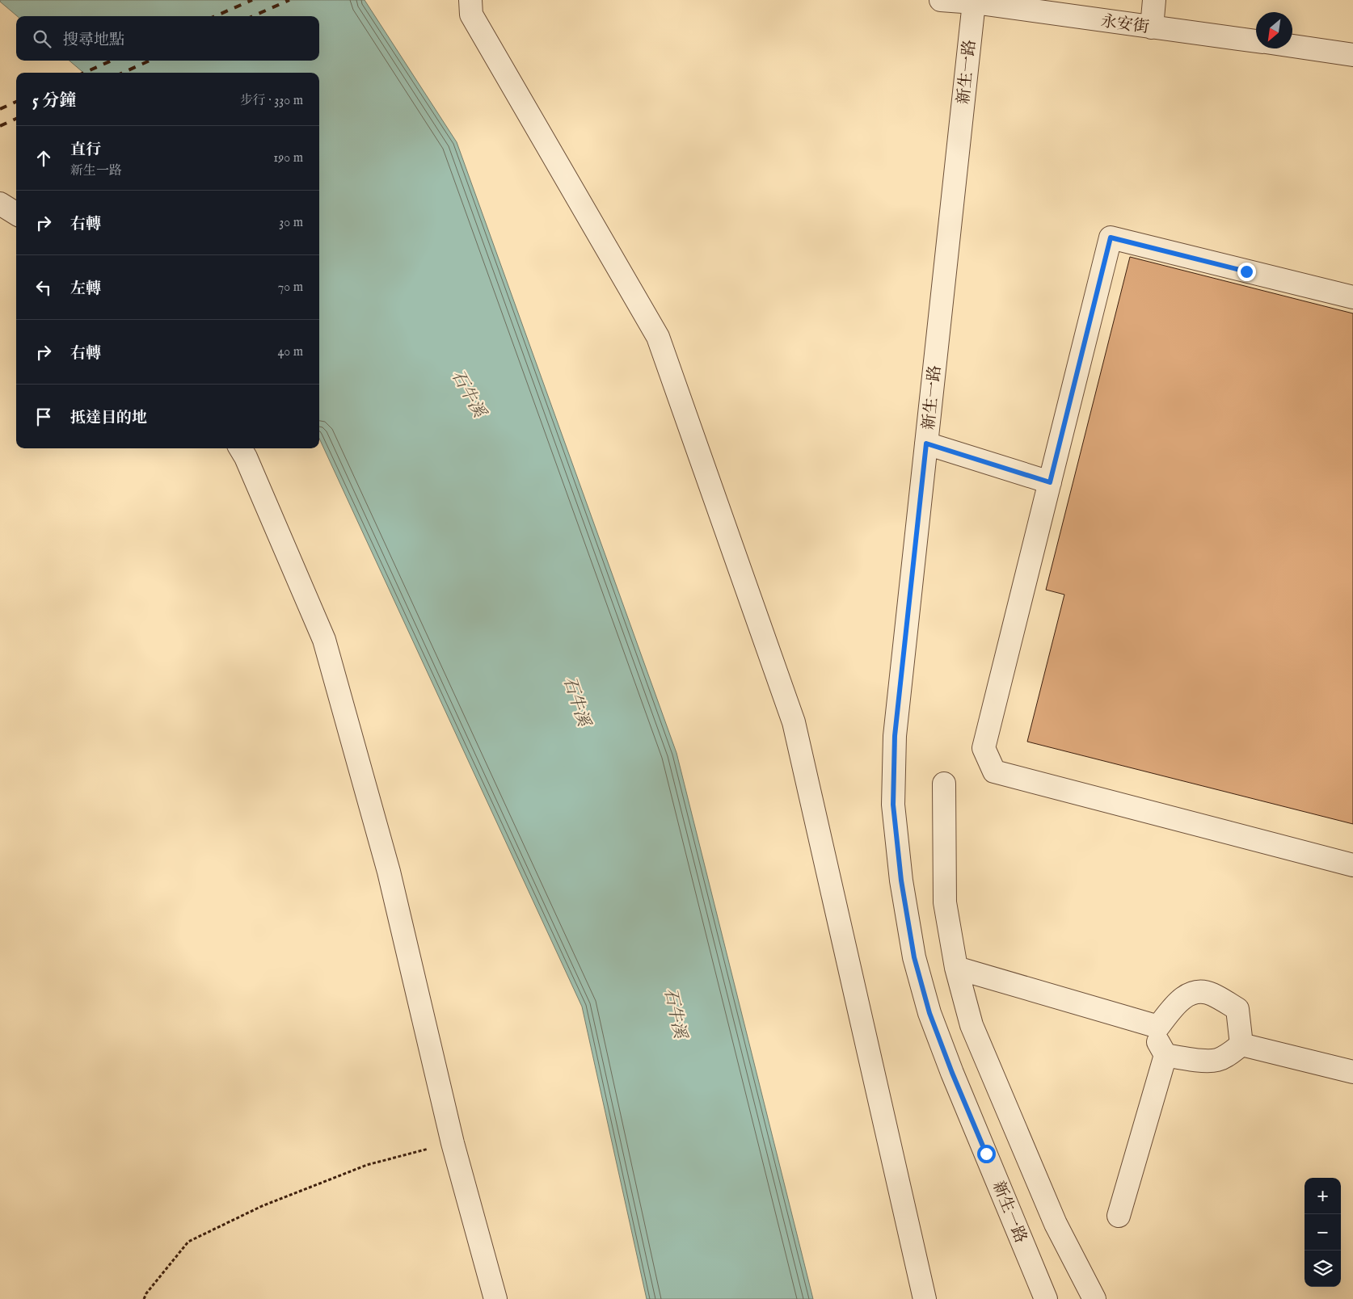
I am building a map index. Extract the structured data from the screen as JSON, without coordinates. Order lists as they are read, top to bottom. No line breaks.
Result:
{"streets":{"street":["永安街","新生一路"]},"crossings":[["永安街","新生一路"]],"water":["石牛溪"],"north":"bottom left","page":{"search":"搜尋地點","heading":["5 分鐘","步行 · 330 m"],"list":[["直行","新生一路","190 m"],["右轉","30 m"],["左轉","70 m"],["右轉","40 m"],"抵達目的地"],"map_buttons":["+","−"]}}
